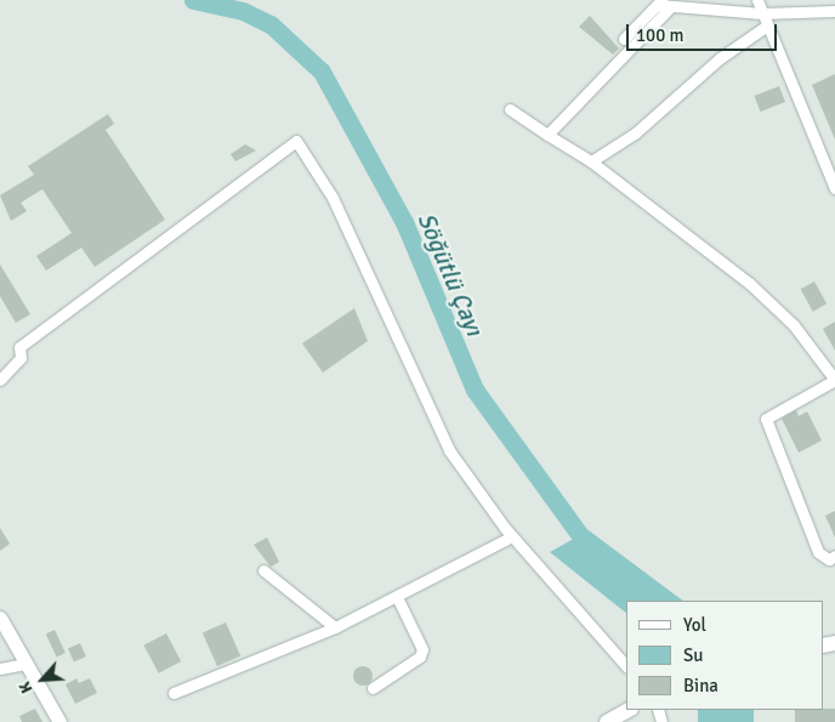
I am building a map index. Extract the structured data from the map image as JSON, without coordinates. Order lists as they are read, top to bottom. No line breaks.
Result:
{"water":["Söğütlü Çayı"],"legend":["Yol","Su","Bina"],"scale_bar":"100 m","north":"bottom left"}
